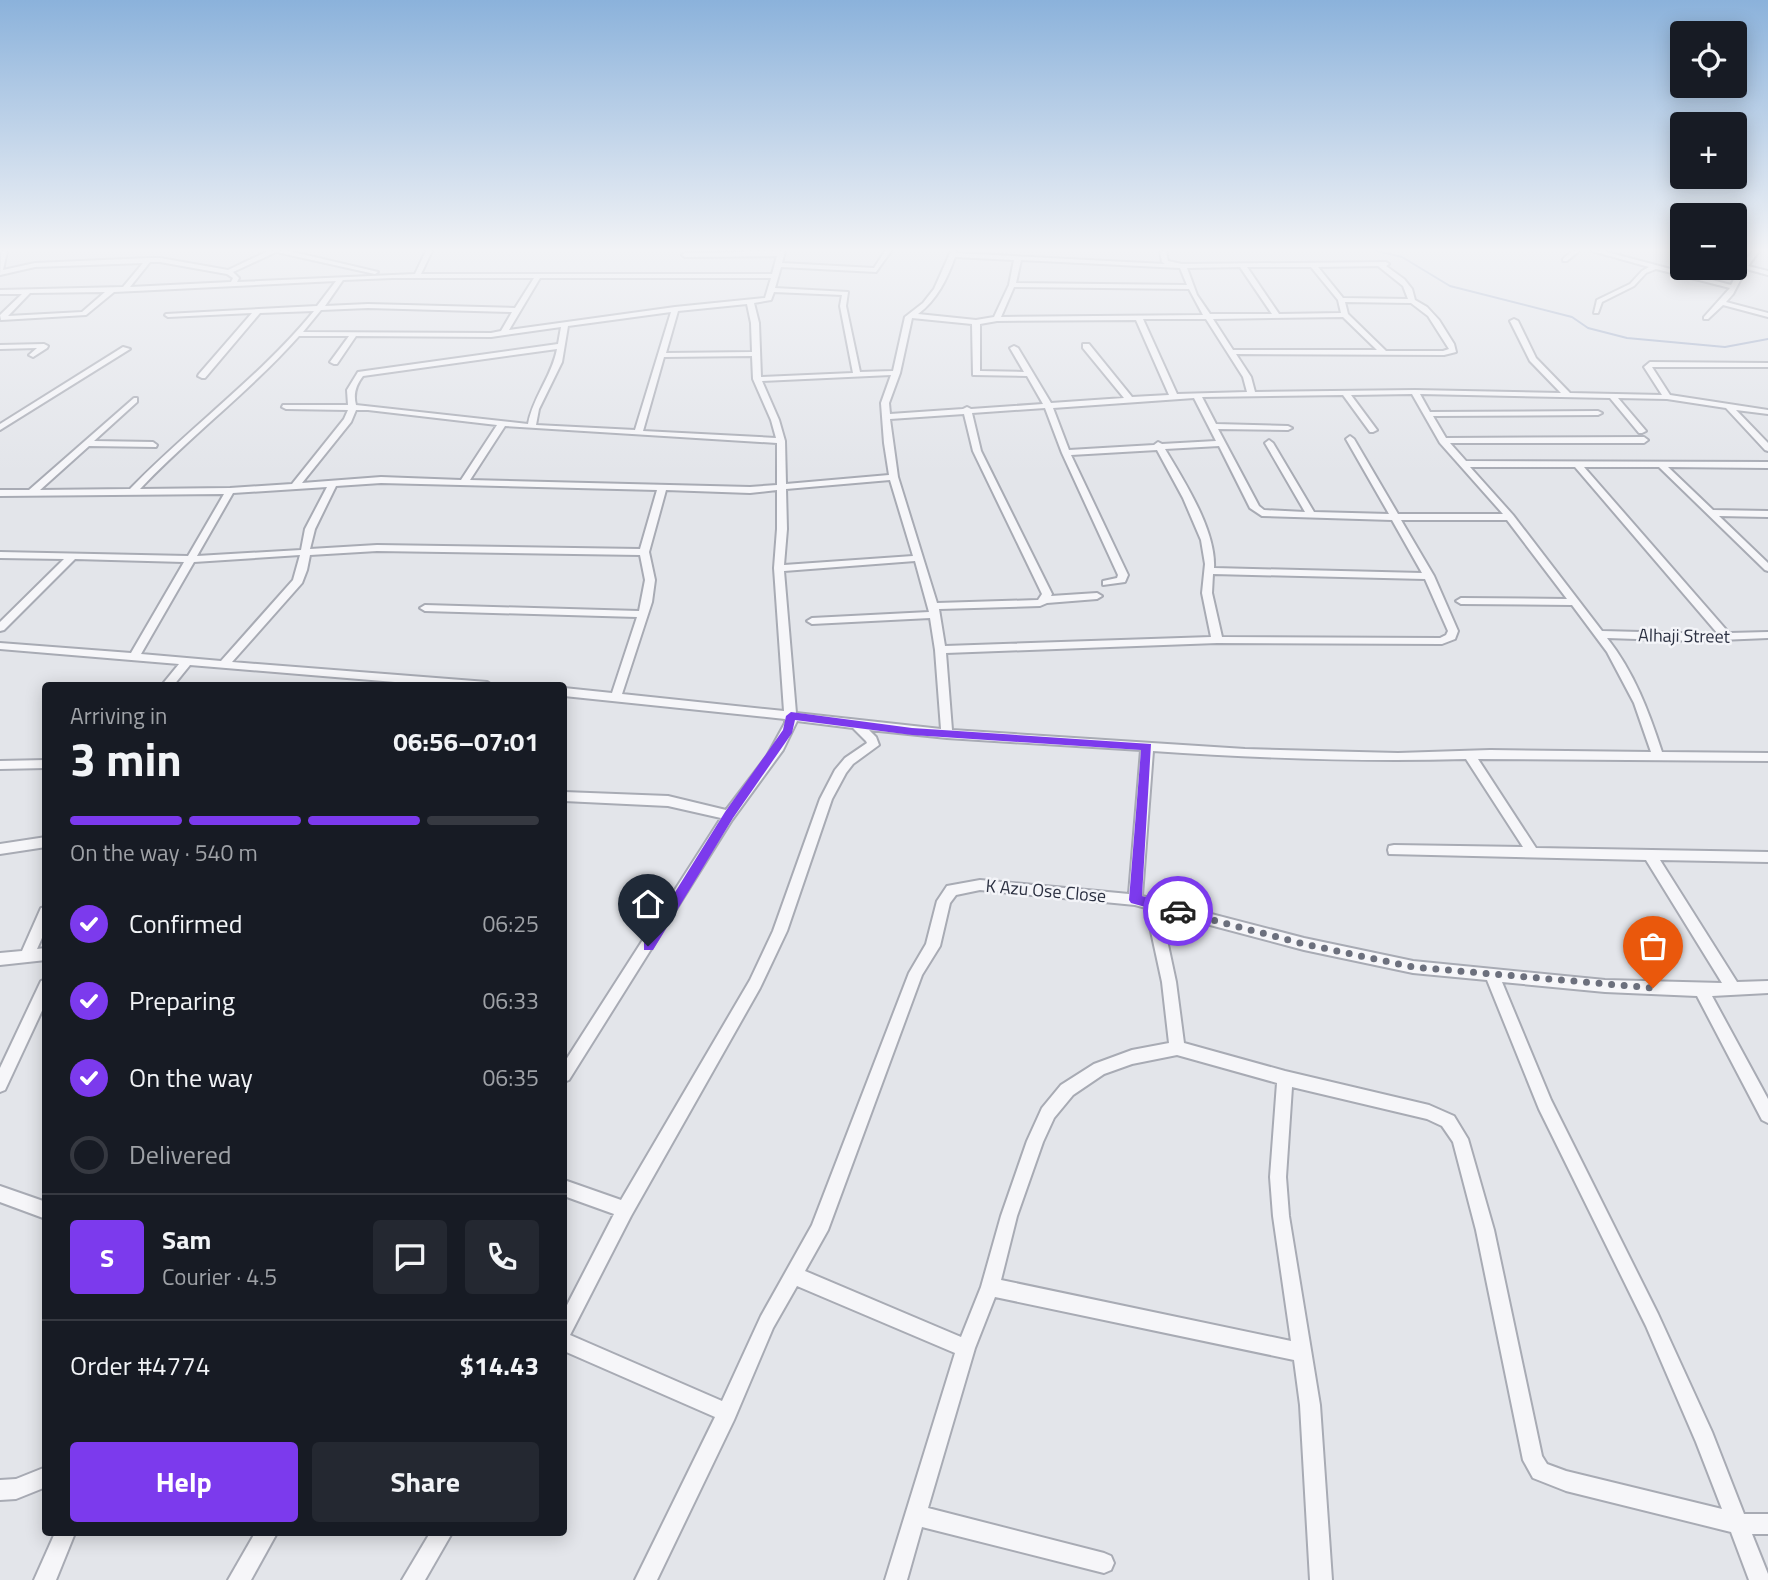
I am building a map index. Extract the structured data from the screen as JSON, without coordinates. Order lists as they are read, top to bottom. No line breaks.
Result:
{"streets":{"street":["Alhaji Street","K Azu Ose Close"]},"page":{"map_buttons":["+","−"],"heading":["3 min","Arriving in","06:56–07:01"],"panel":["Sam","Courier · 4.5","Order #4774","$14.43"],"bar":"On the way · 540 m","list":[["Confirmed","06:25"],["Preparing","06:33"],["On the way","06:35"],"Delivered"],"round":"S","buttons":["Help","Share"]}}
